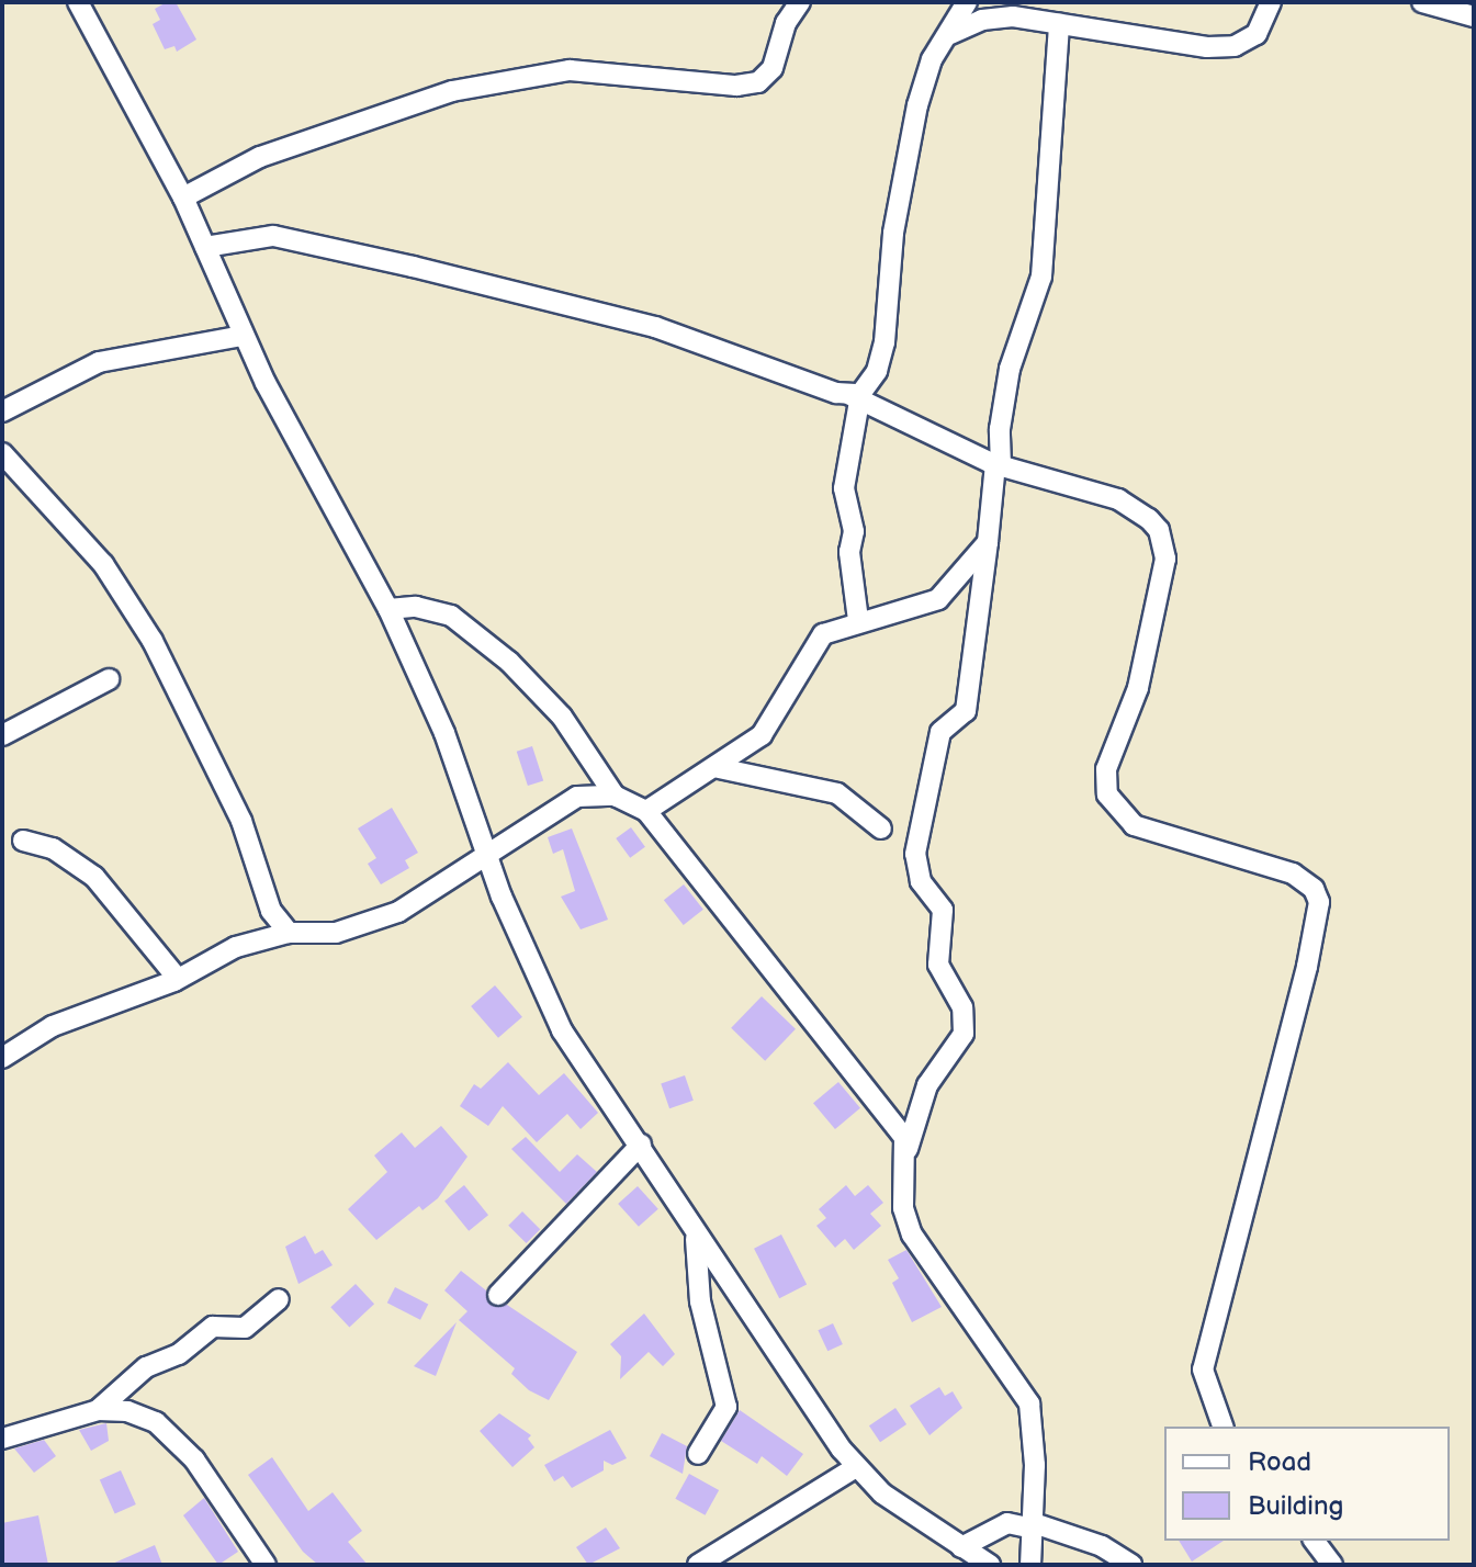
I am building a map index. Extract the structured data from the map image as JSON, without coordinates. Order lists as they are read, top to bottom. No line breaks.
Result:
{"legend":["Road","Building"]}
